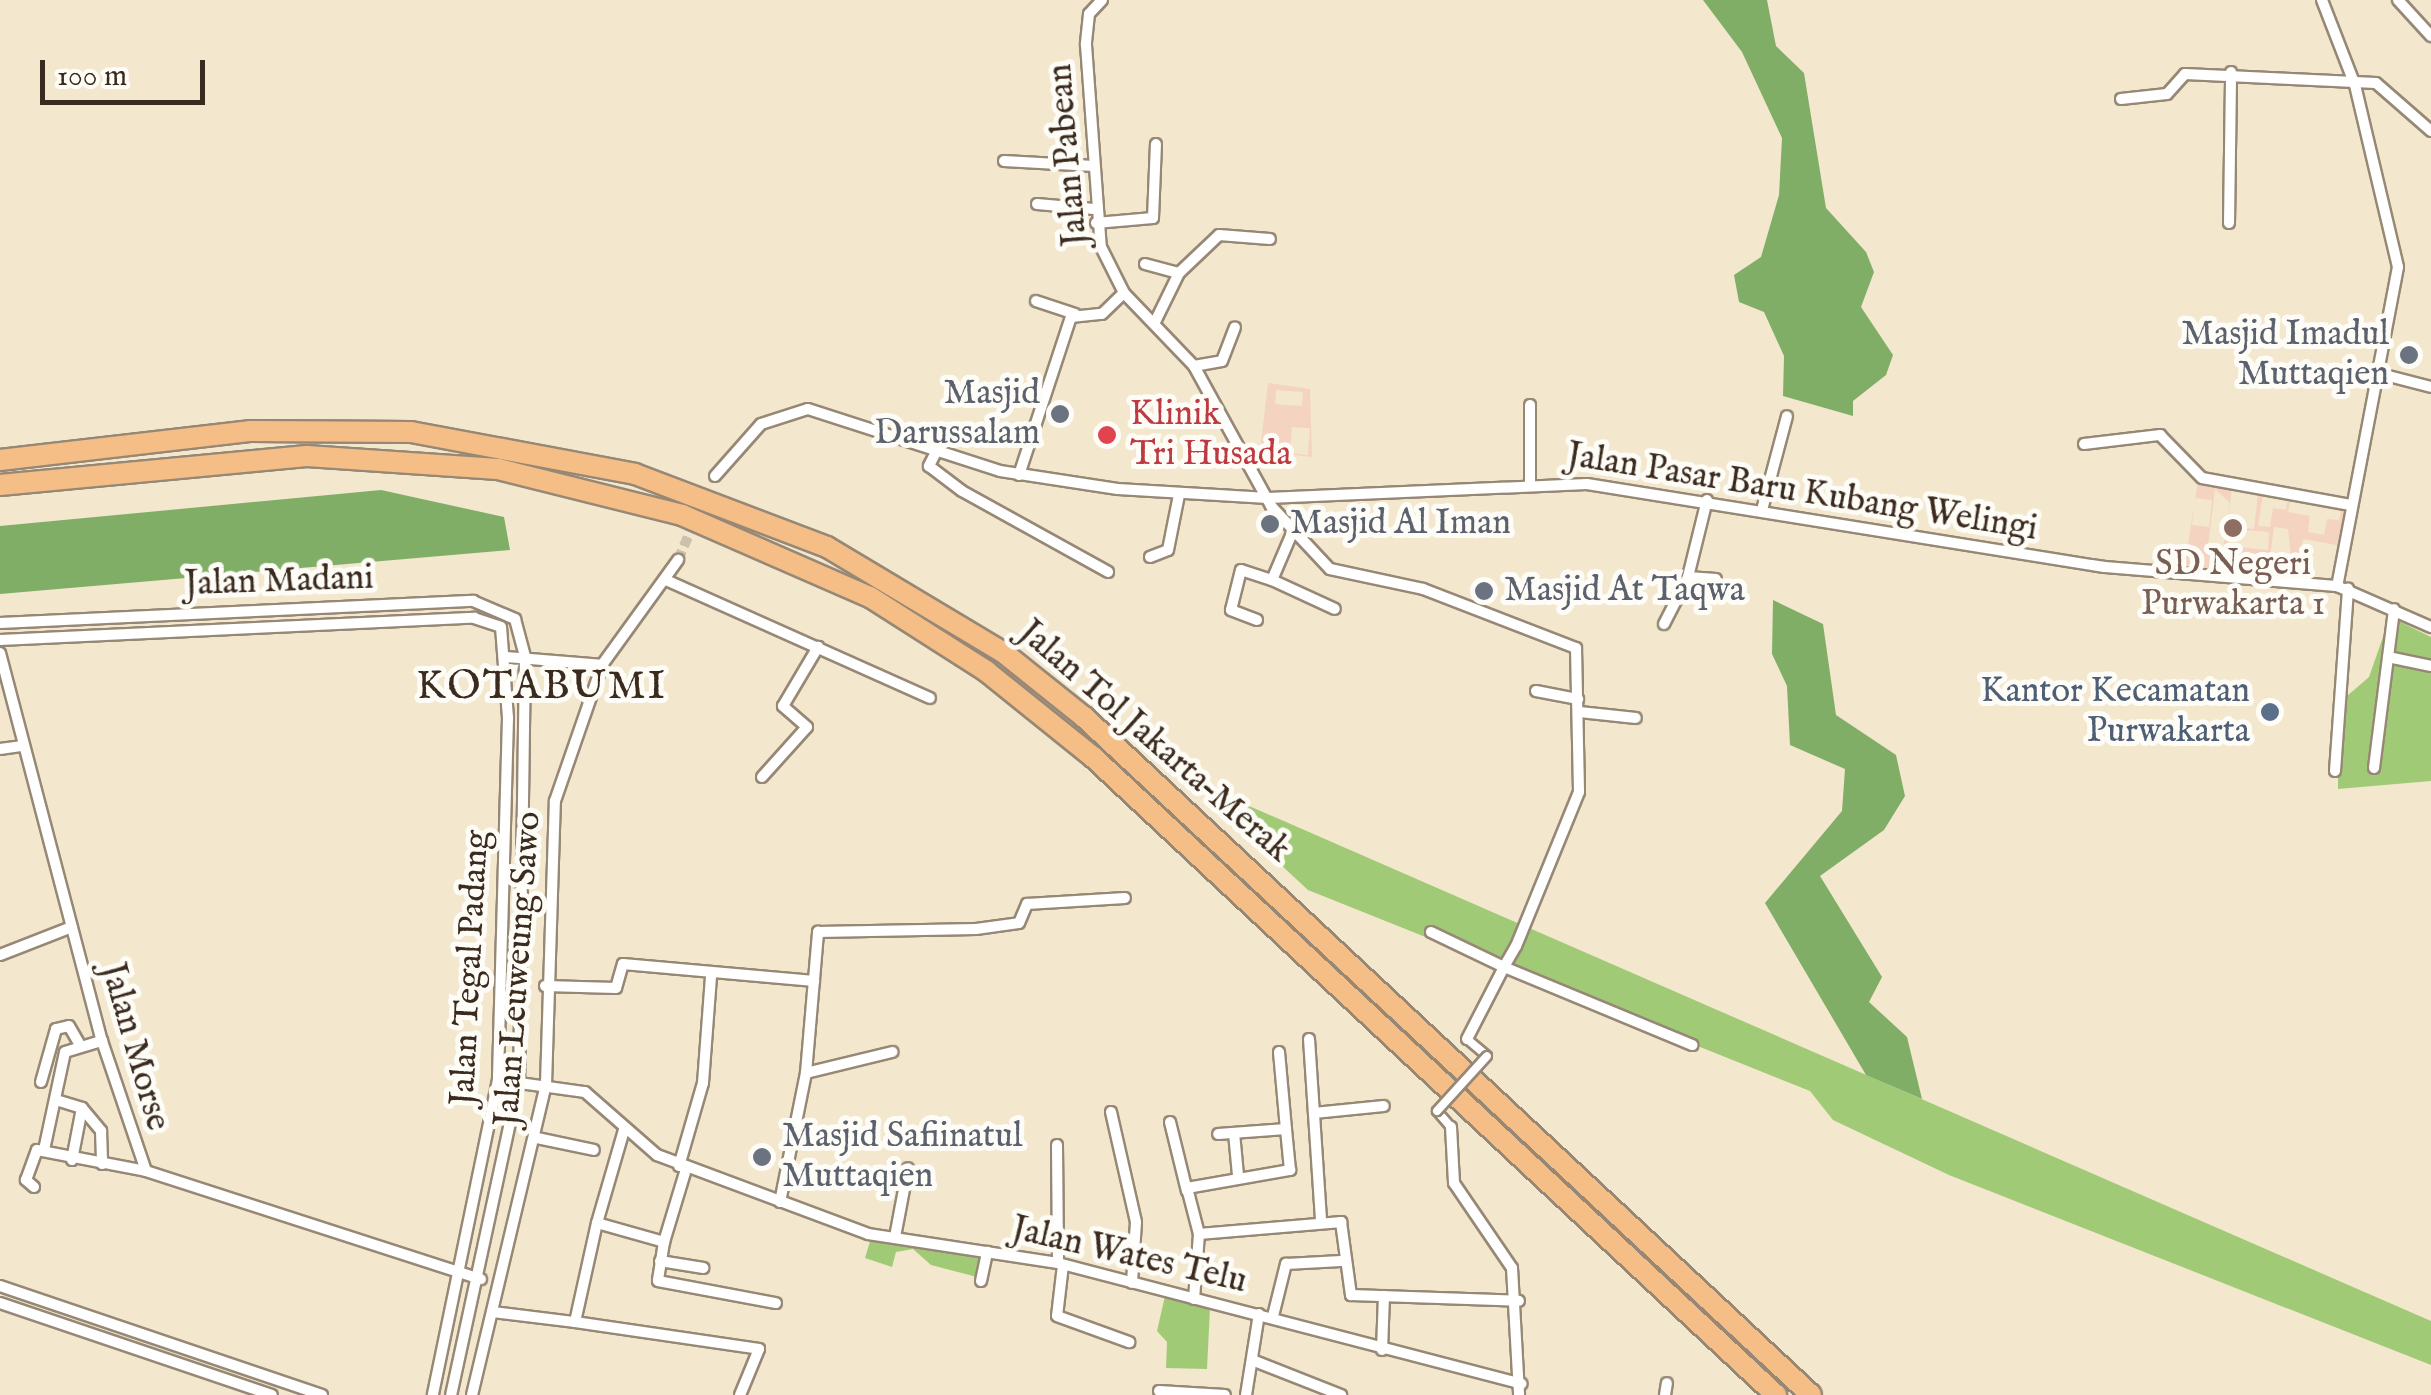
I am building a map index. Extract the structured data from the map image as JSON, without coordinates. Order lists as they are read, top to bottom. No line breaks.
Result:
{"streets":{"highway":["Jalan Tol Jakarta–Merak"],"street":["Jalan Pabean","Jalan Pasar Baru Kubang Welingi","Jalan Madani","Jalan Tegal Padang","Jalan Leuweung Sawo","Jalan Morse","Jalan Wates Telu"]},"crossings":[["Jalan Pabean","Jalan Pasar Baru Kubang Welingi"],["Jalan Tegal Padang","Jalan Morse"],["Jalan Tegal Padang","Jalan Wates Telu"],["Jalan Leuweung Sawo","Jalan Wates Telu"]],"districts":["KOTABUMI"],"places":["Masjid Imadul Muttaqien","Masjid Darussalam","Klinik Tri Husada","Masjid Al Iman","SD Negeri Purwakarta 1","Masjid At Taqwa","Kantor Kecamatan Purwakarta","Masjid Safiinatul Muttaqien"],"scale_bar":"100 m"}
